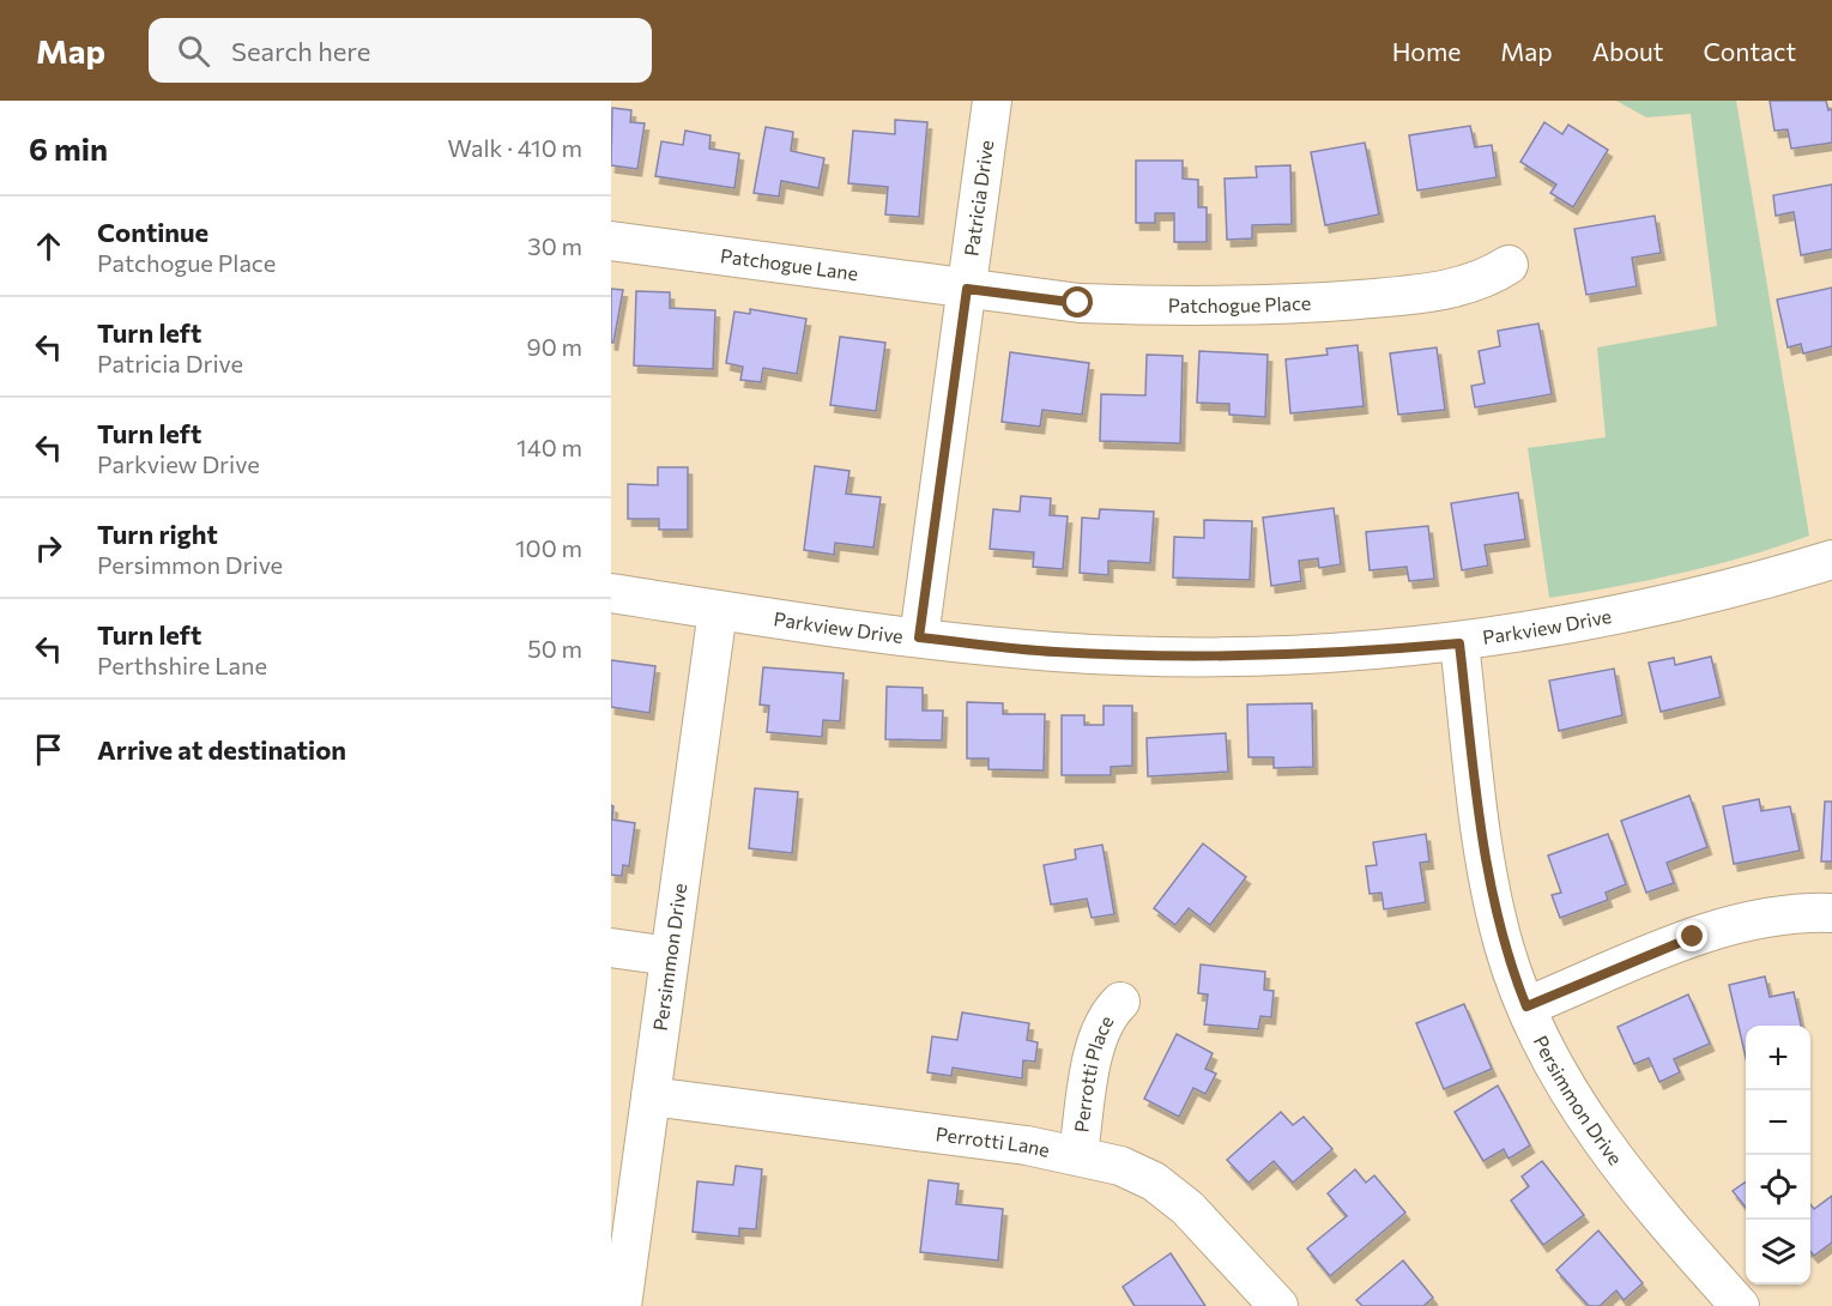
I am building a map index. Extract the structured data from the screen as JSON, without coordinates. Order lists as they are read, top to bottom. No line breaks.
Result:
{"streets":{"street":["Patricia Drive","Patchogue Lane","Patchogue Place","Parkview Drive","Persimmon Drive","Perrotti Place","Perrotti Lane"]},"crossings":[["Patricia Drive","Patchogue Lane"],["Patricia Drive","Patchogue Place"],["Patricia Drive","Parkview Drive"],["Patchogue Lane","Patchogue Place"],["Parkview Drive","Persimmon Drive"],["Persimmon Drive","Perrotti Lane"],["Perrotti Place","Perrotti Lane"]],"page":{"header":"Map","search":"Search here","nav":["Home","Map","About","Contact"],"heading":["6 min","Walk · 410 m"],"list":[["Continue","Patchogue Place","30 m"],["Turn left","Patricia Drive","90 m"],["Turn left","Parkview Drive","140 m"],["Turn right","Persimmon Drive","100 m"],["Turn left","Perthshire Lane","50 m"],"Arrive at destination"],"map_buttons":["+","−"]}}
